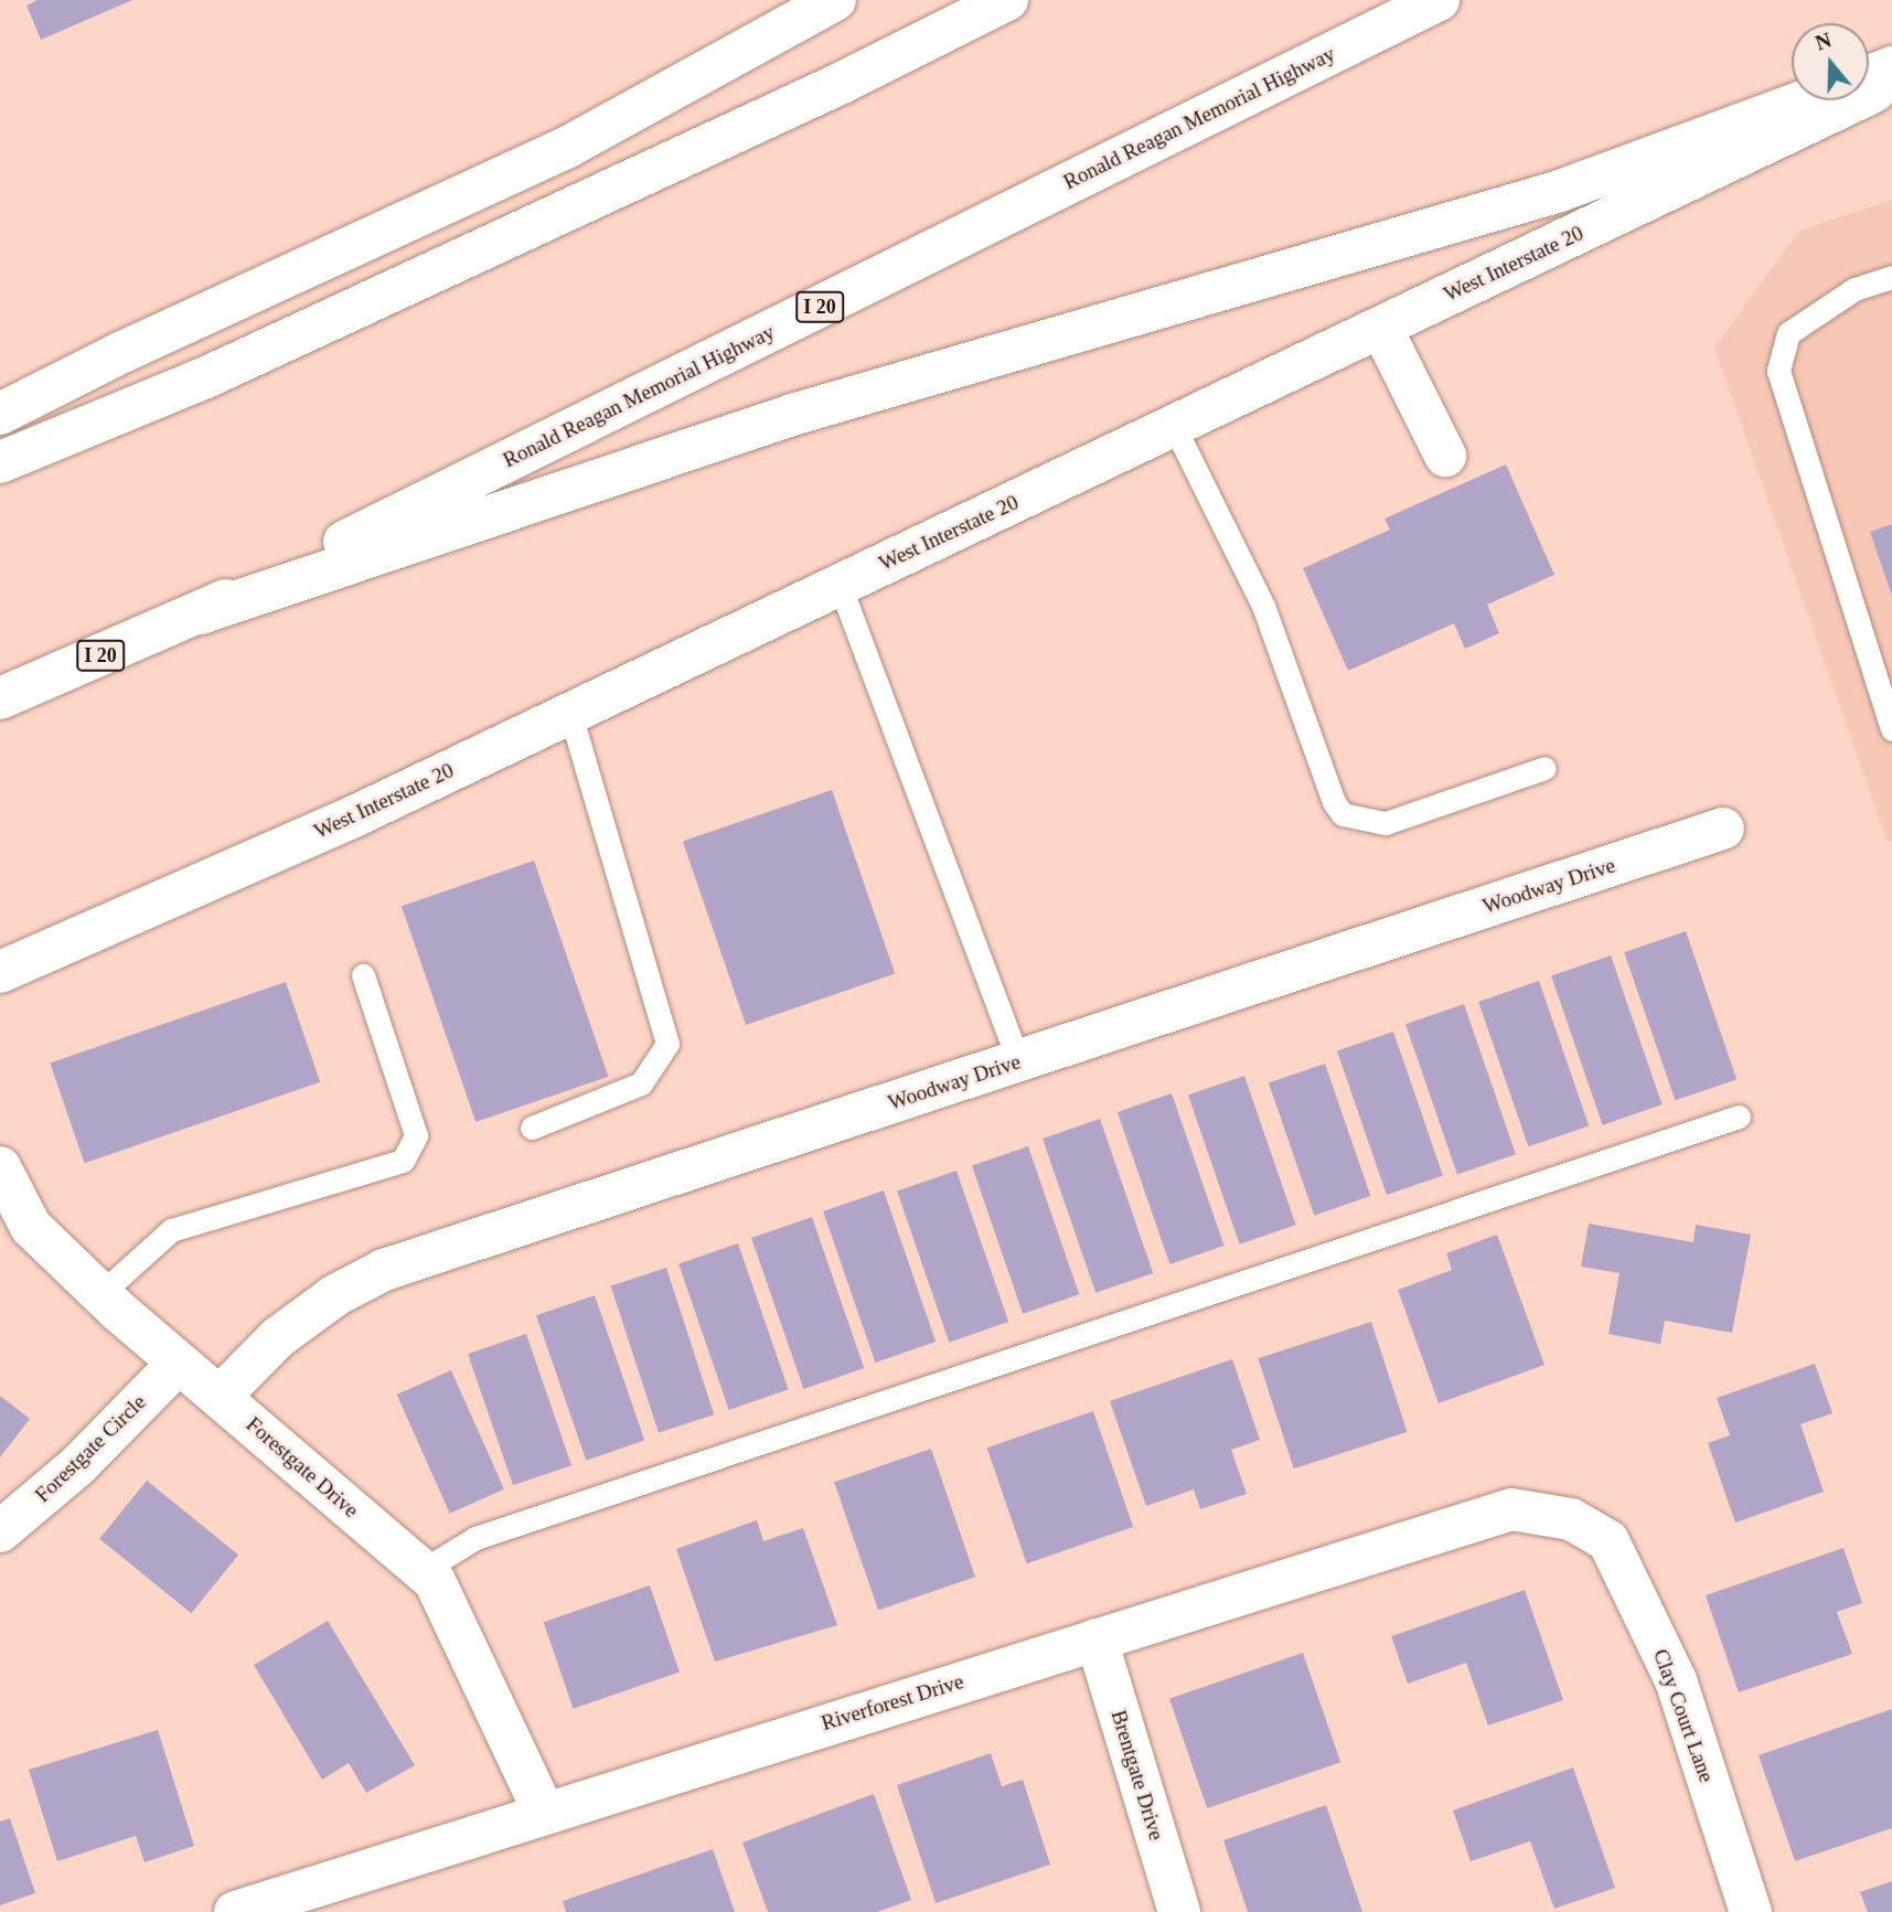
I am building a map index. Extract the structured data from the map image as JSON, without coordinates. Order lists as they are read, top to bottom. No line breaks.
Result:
{"streets":{"main road":["Ronald Reagan Memorial Highway","West Interstate 20","I 20","Woodway Drive","Forestgate Circle","Forestgate Drive","Riverforest Drive","Clay Court Lane","Brentgate Drive"]},"crossings":[["Woodway Drive","Forestgate Drive"],["Forestgate Circle","Forestgate Drive"],["Forestgate Drive","Riverforest Drive"],["Riverforest Drive","Clay Court Lane"],["Riverforest Drive","Brentgate Drive"]],"north":"top"}
